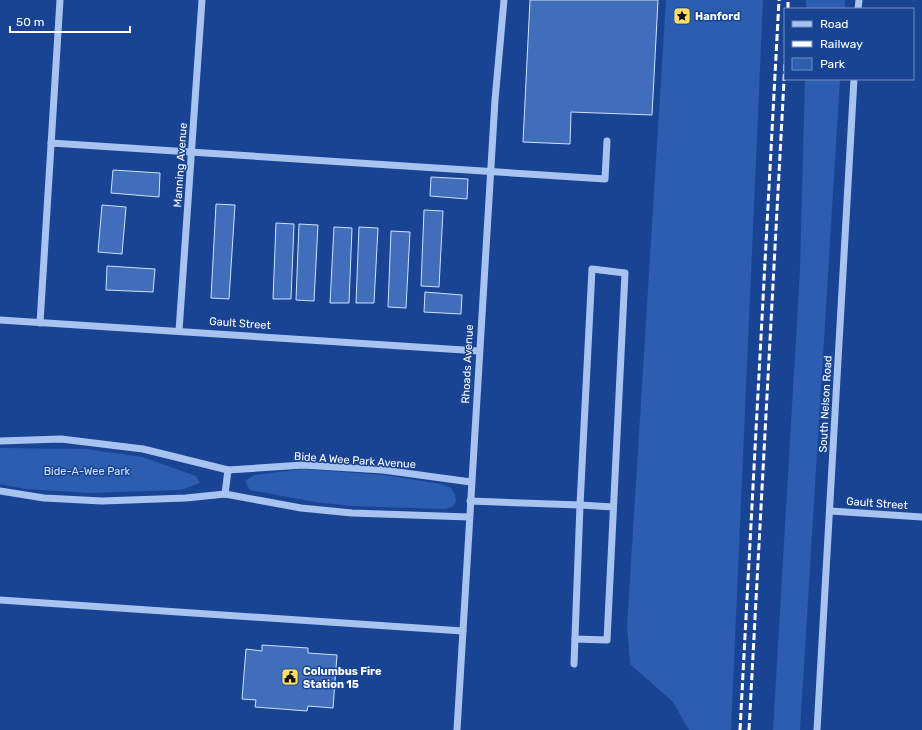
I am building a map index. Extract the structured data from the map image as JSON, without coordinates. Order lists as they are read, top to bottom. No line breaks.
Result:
{"streets":{"street":["Manning Avenue","Gault Street","Rhoads Avenue","South Nelson Road","Bide A Wee Park Avenue"]},"crossings":[["Manning Avenue","Gault Street"],["Gault Street","Rhoads Avenue"],["Gault Street","South Nelson Road"],["Rhoads Avenue","Bide A Wee Park Avenue"]],"parks":["Bide-A-Wee Park"],"places":{"place":["Hanford"],"public building":["Columbus Fire Station 15"]},"legend":["Road","Railway","Park"],"scale_bar":"50 m"}
